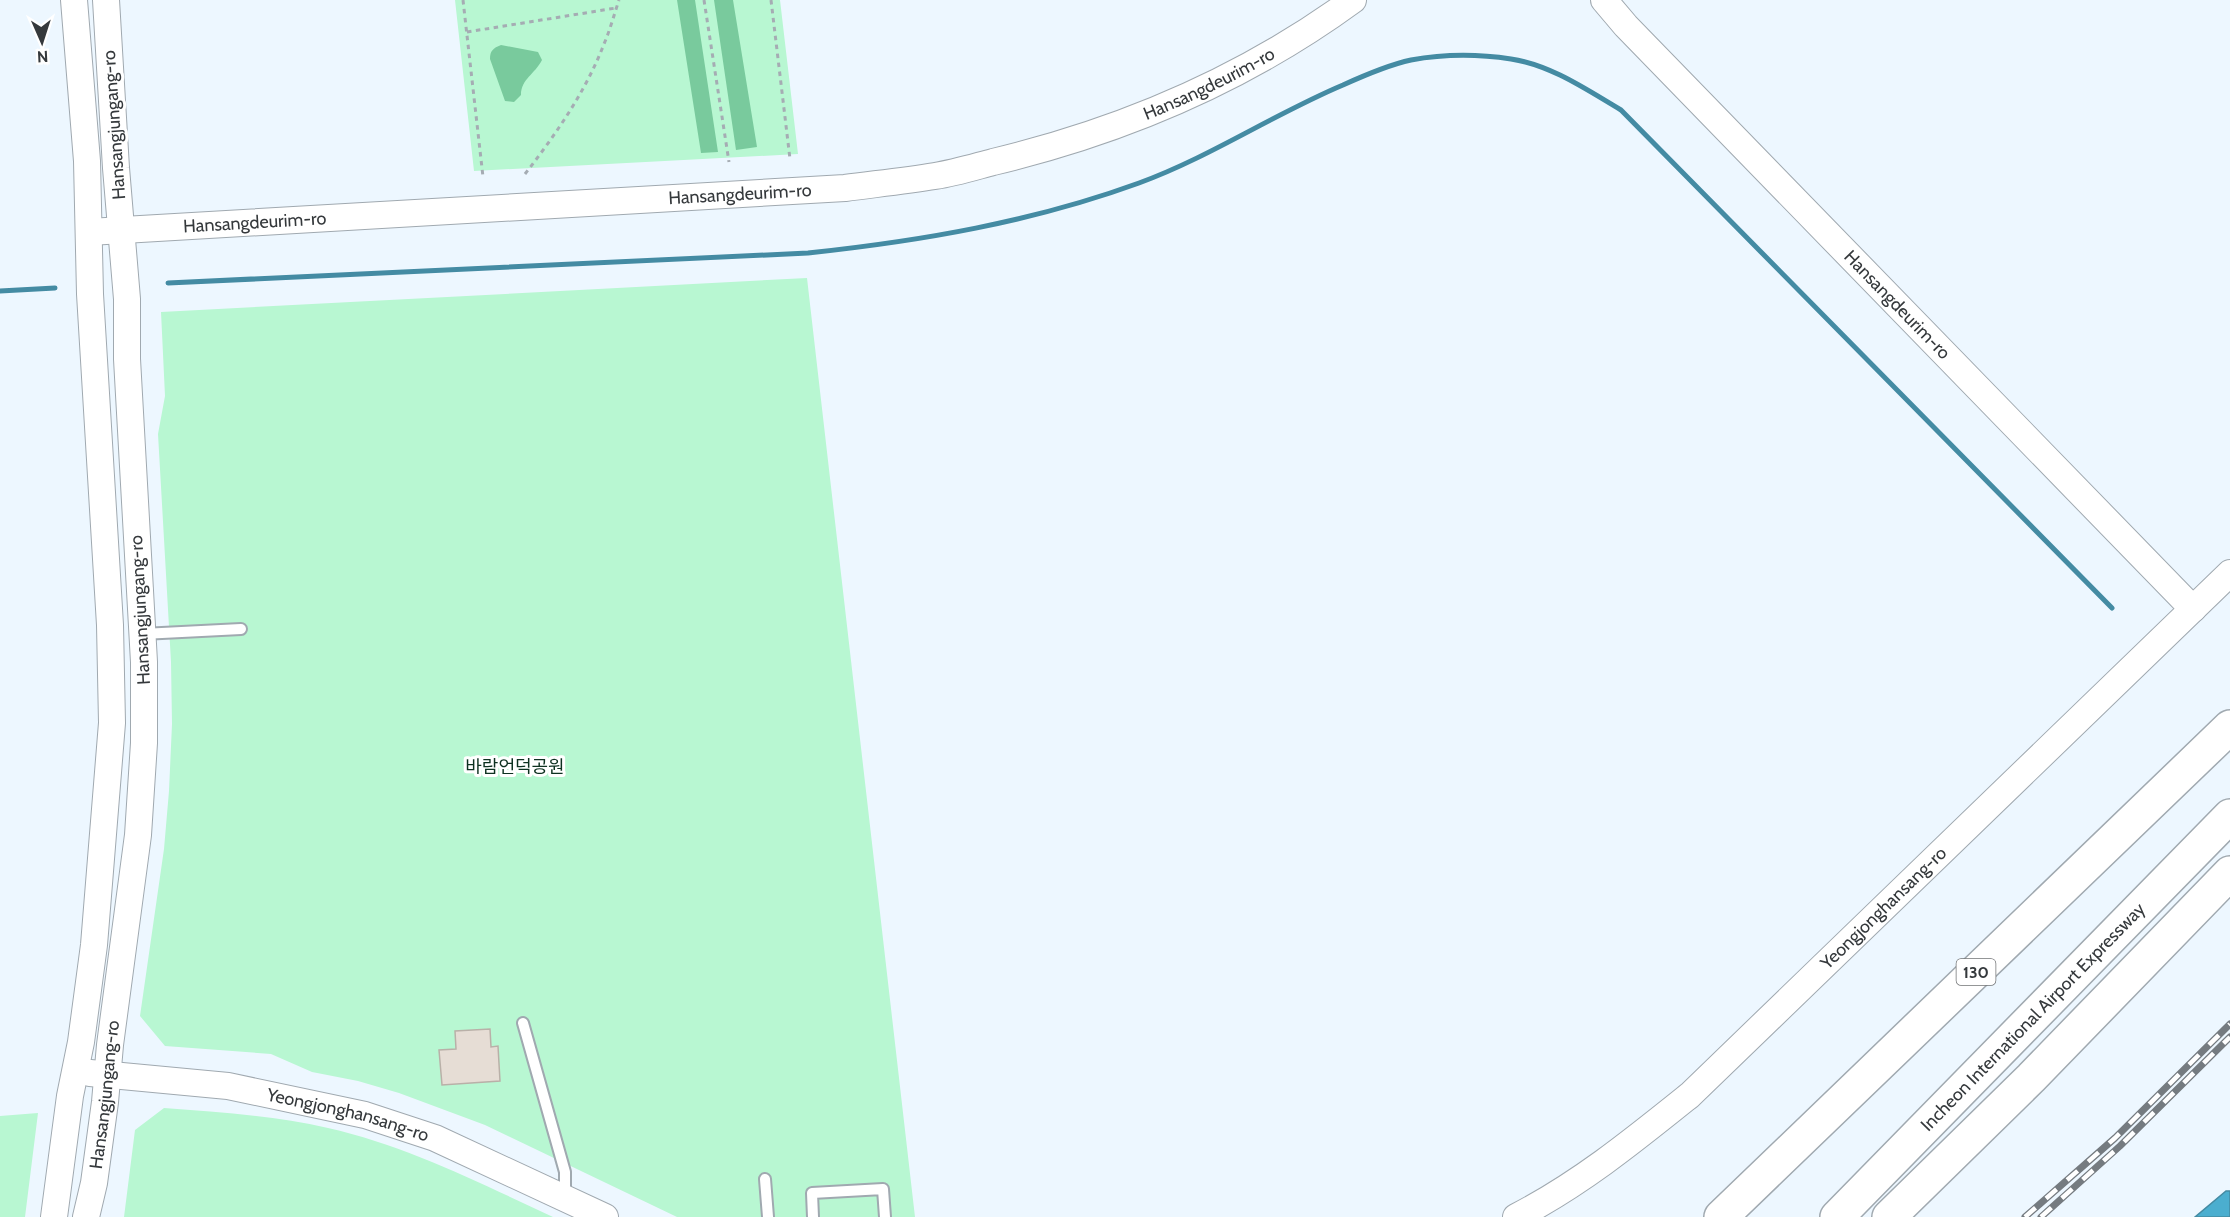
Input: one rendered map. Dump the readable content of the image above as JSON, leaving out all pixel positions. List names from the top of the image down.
{
  "streets": {
    "highway": ["130", "Incheon International Airport Expressway"],
    "street": ["Hansangdeurim-ro", "Hansangjungang-ro", "Yeongjonghansang-ro"]
  },
  "crossings": [
    ["Hansangdeurim-ro", "Hansangjungang-ro"],
    ["Hansangdeurim-ro", "Yeongjonghansang-ro"],
    ["Hansangjungang-ro", "Yeongjonghansang-ro"]
  ],
  "parks": ["바람언덕공원"],
  "north": "bottom"
}
